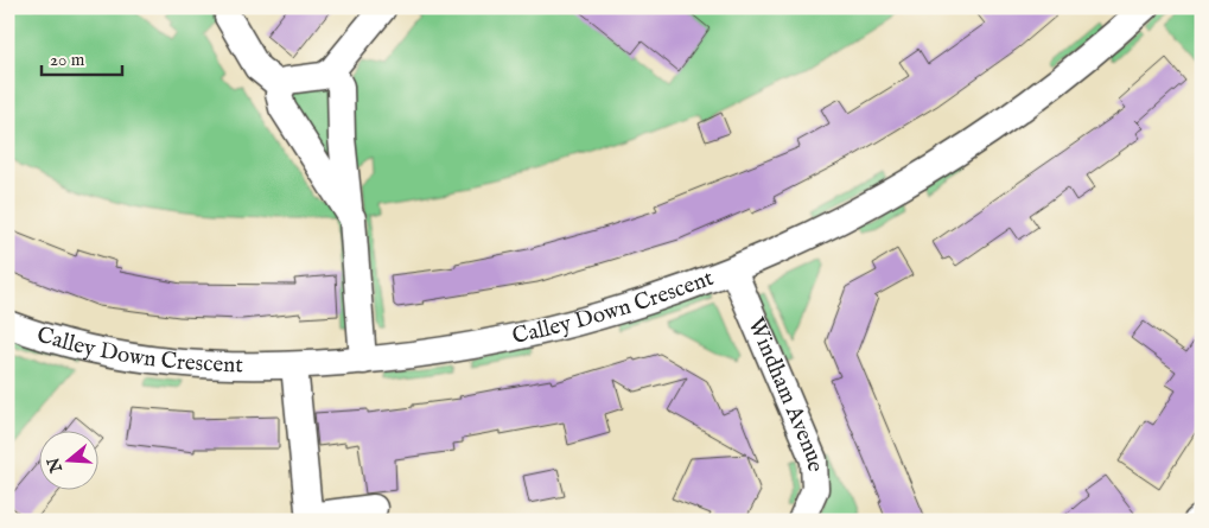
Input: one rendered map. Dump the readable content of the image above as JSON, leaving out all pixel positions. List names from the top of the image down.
{
  "streets": {
    "street": ["Calley Down Crescent", "Windham Avenue"]
  },
  "crossings": [
    ["Calley Down Crescent", "Windham Avenue"]
  ],
  "scale_bar": "20 m",
  "north": "left"
}
